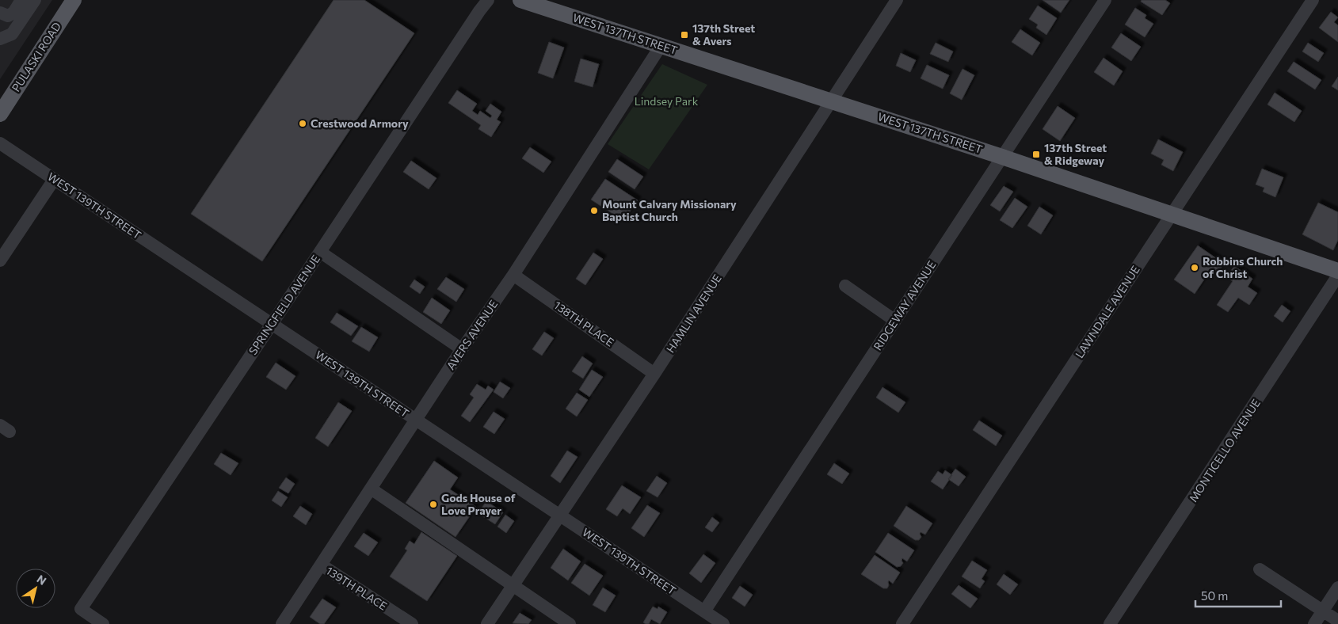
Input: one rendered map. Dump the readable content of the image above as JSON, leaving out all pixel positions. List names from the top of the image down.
{
  "streets": {
    "main road": ["WEST 137TH STREET", "PULASKI ROAD"],
    "street": [
      "WEST 139TH STREET",
      "SPRINGFIELD AVENUE",
      "RIDGEWAY AVENUE",
      "LAWNDALE AVENUE",
      "HAMLIN AVENUE",
      "138TH PLACE",
      "AVERS AVENUE",
      "MONTICELLO AVENUE",
      "139TH PLACE"
    ]
  },
  "crossings": [
    ["WEST 137TH STREET", "RIDGEWAY AVENUE"],
    ["WEST 137TH STREET", "LAWNDALE AVENUE"],
    ["WEST 137TH STREET", "HAMLIN AVENUE"],
    ["WEST 137TH STREET", "AVERS AVENUE"],
    ["WEST 139TH STREET", "SPRINGFIELD AVENUE"],
    ["WEST 139TH STREET", "RIDGEWAY AVENUE"],
    ["WEST 139TH STREET", "HAMLIN AVENUE"],
    ["WEST 139TH STREET", "AVERS AVENUE"],
    ["HAMLIN AVENUE", "138TH PLACE"],
    ["138TH PLACE", "AVERS AVENUE"],
    ["AVERS AVENUE", "139TH PLACE"]
  ],
  "parks": ["Lindsey Park"],
  "places": {
    "transit": ["137th Street & Avers", "137th Street & Ridgeway"],
    "other": [
      "Crestwood Armory",
      "Mount Calvary Missionary Baptist Church",
      "Robbins Church of Christ",
      "Gods House of Love Prayer"
    ]
  },
  "scale_bar": "50 m",
  "north": "top right"
}
